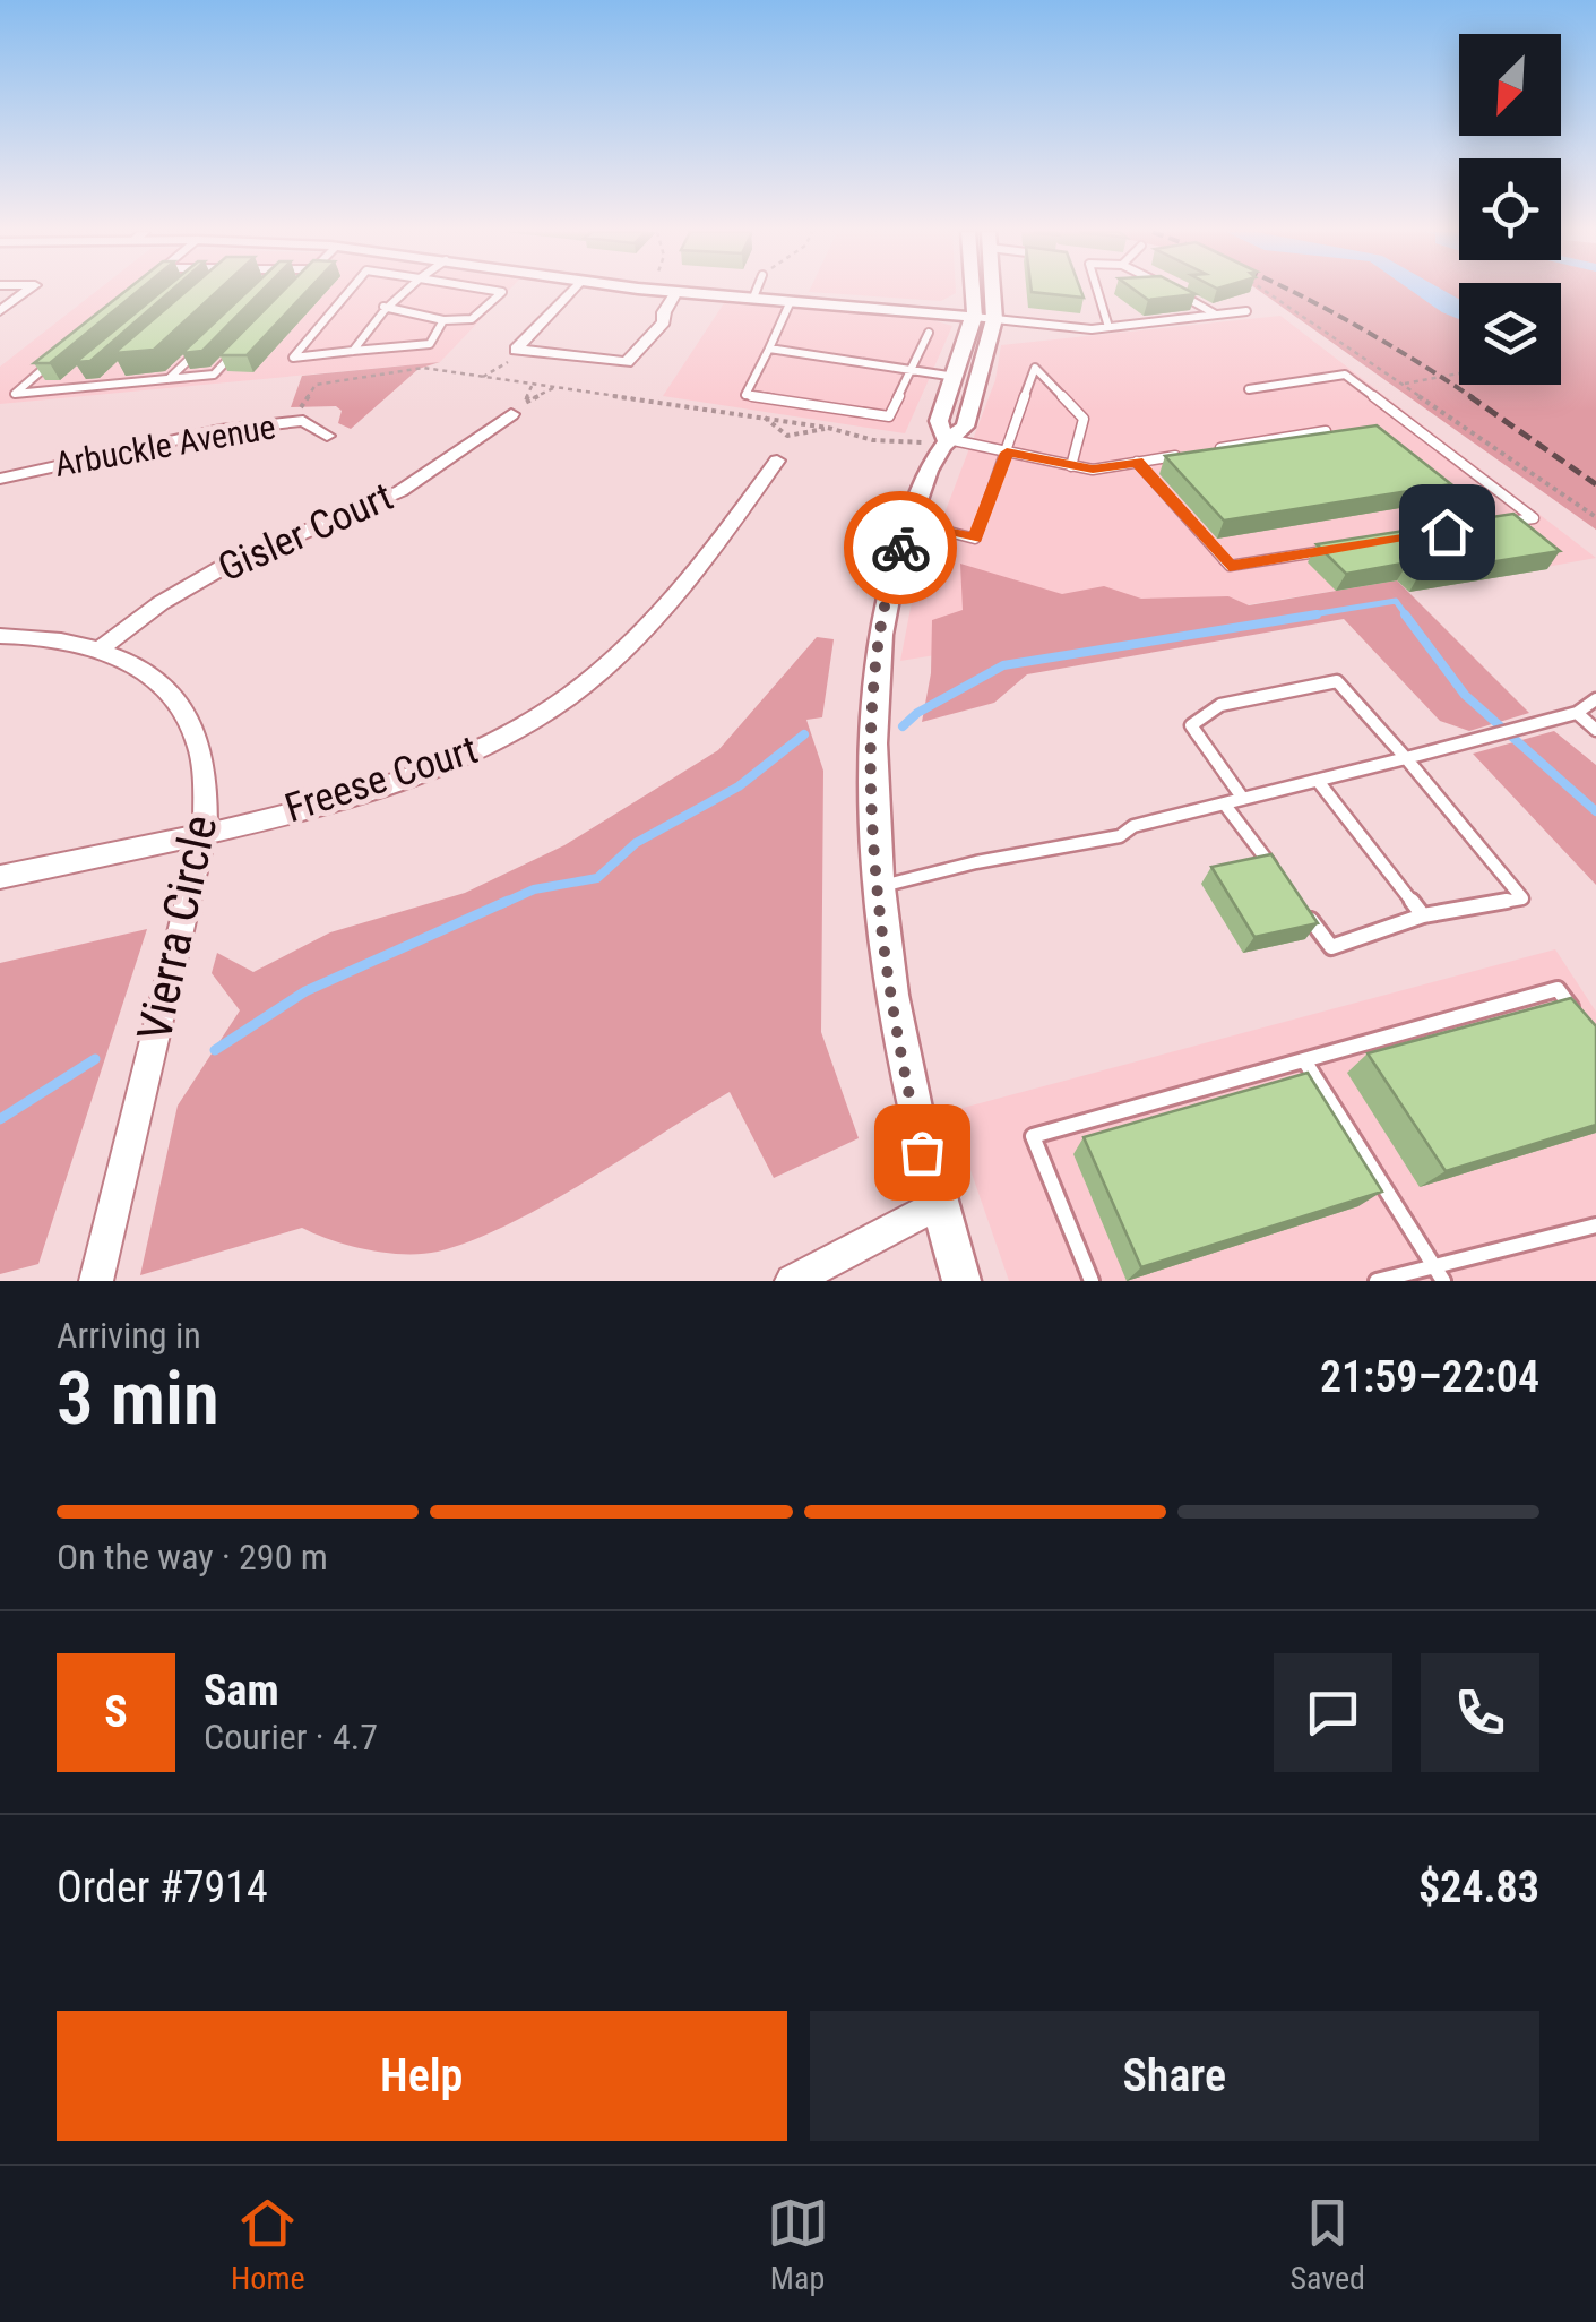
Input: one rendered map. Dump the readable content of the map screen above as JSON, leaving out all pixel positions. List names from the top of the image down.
{
  "streets": {
    "street": [
      "Arbuckle Avenue",
      "Gisler Court",
      "Freese Court",
      "Vierra Circle"
    ]
  },
  "crossings": [
    ["Gisler Court", "Vierra Circle"],
    ["Freese Court", "Vierra Circle"]
  ],
  "north": "bottom left",
  "page": {
    "heading": ["3 min", "Arriving in", "21:59–22:04"],
    "panel": [
      "Sam",
      "Courier · 4.7",
      "Order #7914",
      "$24.83"
    ],
    "bar": "On the way · 290 m",
    "round": "S",
    "buttons": ["Help", "Share"],
    "tabs": ["Home", "Map", "Saved"]
  }
}
